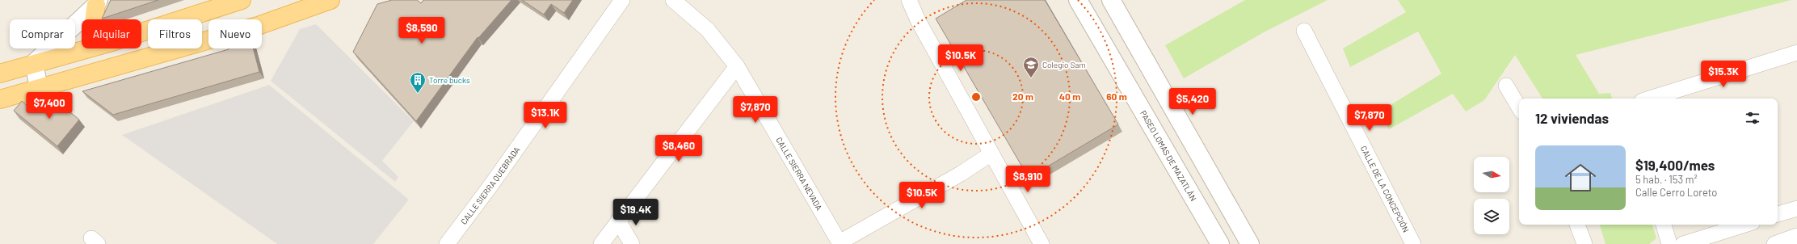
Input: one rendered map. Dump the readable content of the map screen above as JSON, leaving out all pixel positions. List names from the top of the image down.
{
  "streets": {
    "street": [
      "PASEO LOMAS DE MAZATLÁN",
      "CALLE SIERRA NEVADA",
      "CALLE SIERRA QUEBRADA",
      "CALLE DE LA CONCEPCIÓN"
    ]
  },
  "places": {
    "school or university": ["Colegio Sam"],
    "building": ["Torre bucks"]
  },
  "north": "right",
  "page": {
    "price": [
      "$8,590",
      "$10.5K",
      "$15.3K",
      "$5,420",
      "$7,400",
      "$7,870",
      "$13.1K",
      "$7,870",
      "$8,460",
      "$8,910",
      "$10.5K",
      "$19.4K"
    ],
    "chip": [
      "Comprar",
      "Alquilar",
      "Filtros",
      "Nuevo"
    ],
    "heading": "12 viviendas",
    "list": [
      {
        "name": "$19,400/mes",
        "note": "5 hab. · 153 m² · Calle Cerro Loreto"
      }
    ]
  },
  "rings": ["20 m", "40 m", "60 m"]
}
